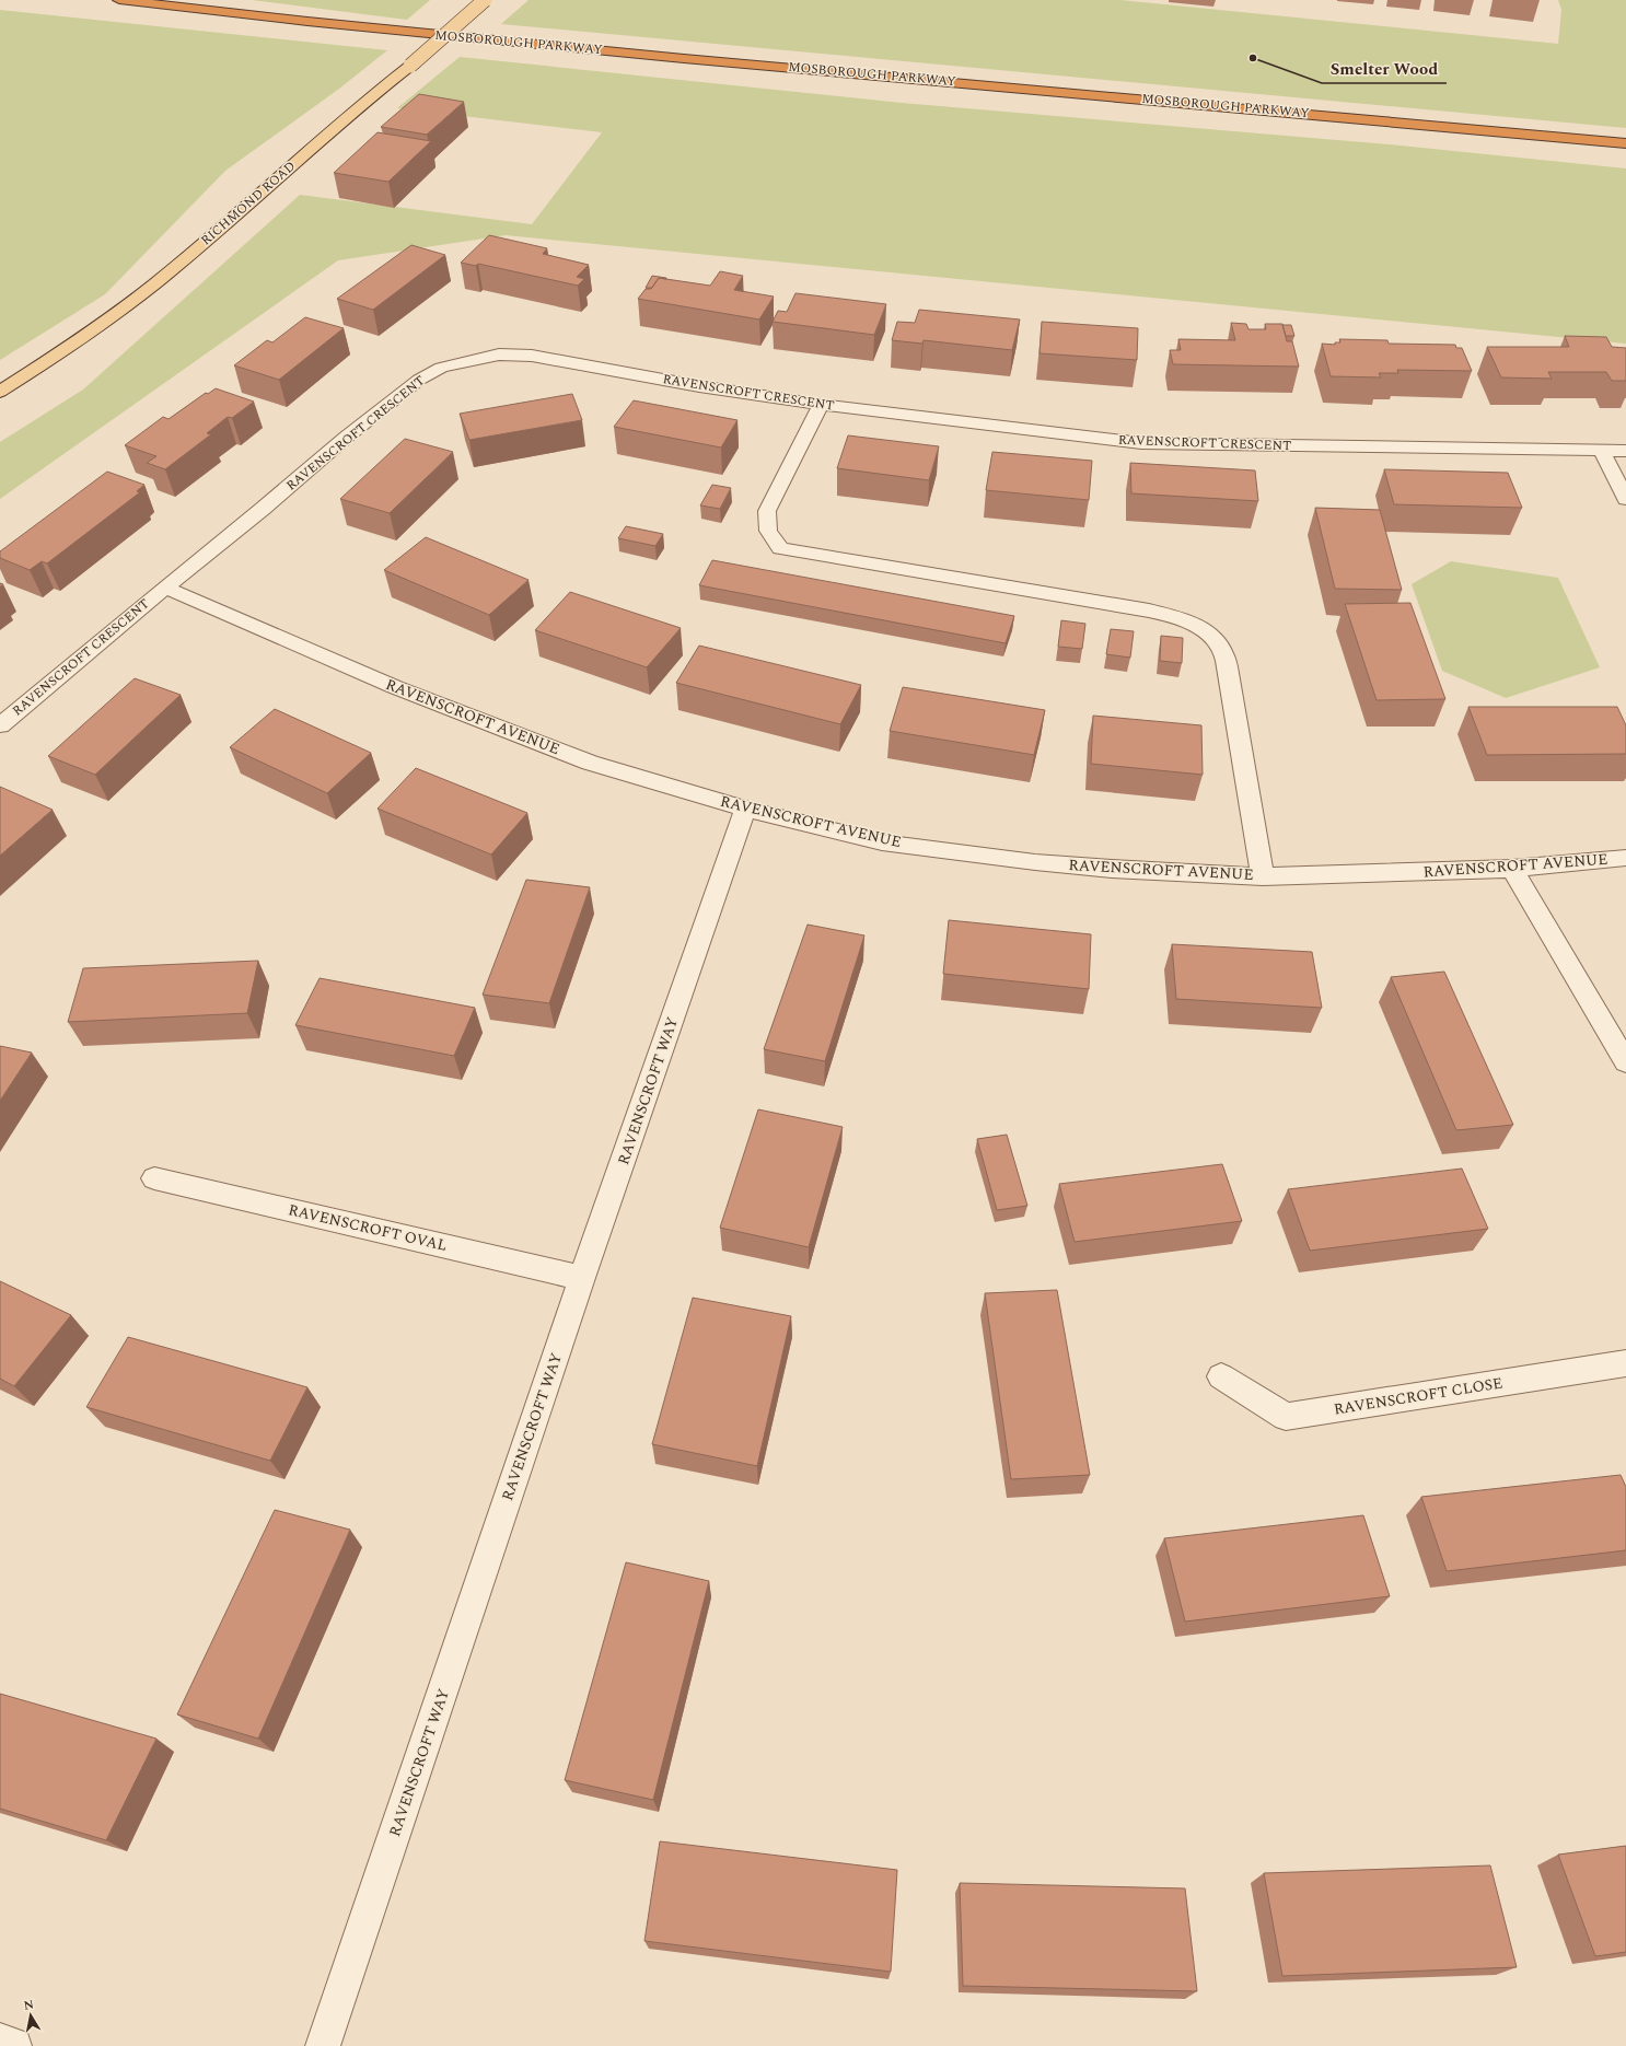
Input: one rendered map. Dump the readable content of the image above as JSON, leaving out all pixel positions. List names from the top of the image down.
{
  "streets": {
    "highway": ["MOSBOROUGH PARKWAY"],
    "main road": ["RICHMOND ROAD"],
    "street": [
      "RAVENSCROFT CRESCENT",
      "RAVENSCROFT AVENUE",
      "RAVENSCROFT WAY",
      "RAVENSCROFT OVAL",
      "RAVENSCROFT CLOSE"
    ]
  },
  "crossings": [
    ["RAVENSCROFT CRESCENT", "RAVENSCROFT AVENUE"],
    ["RAVENSCROFT AVENUE", "RAVENSCROFT WAY"],
    ["RAVENSCROFT WAY", "RAVENSCROFT OVAL"]
  ],
  "places": ["Smelter Wood"],
  "north": "top"
}
